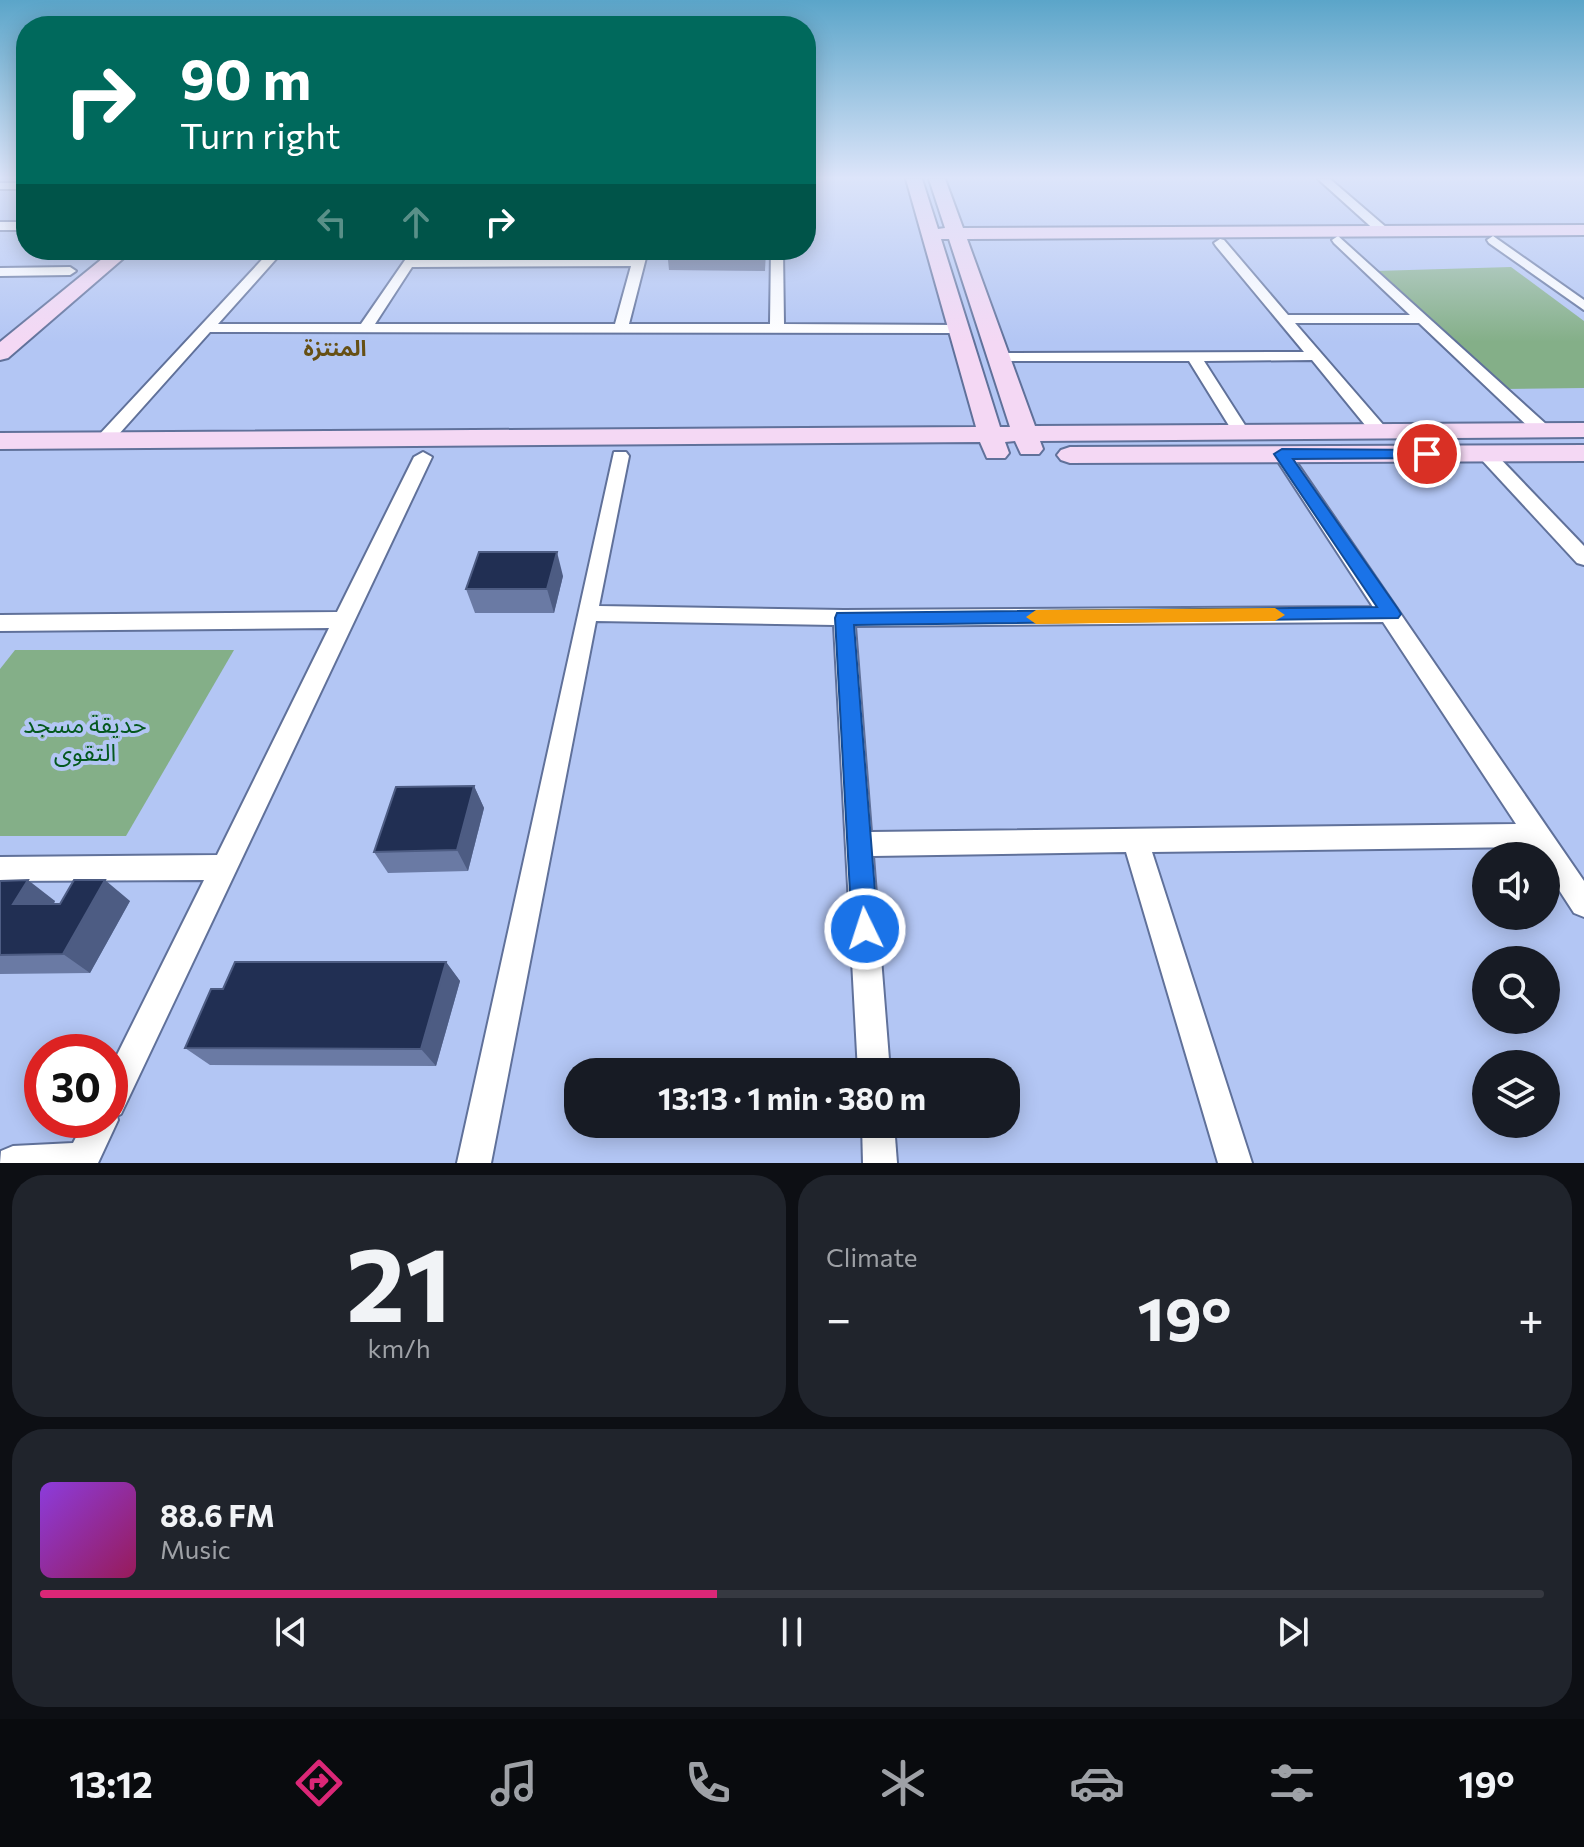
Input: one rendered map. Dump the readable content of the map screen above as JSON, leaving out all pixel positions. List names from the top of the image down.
{
  "districts": ["المنتزة"],
  "parks": ["حديقة مسجد التقوى"],
  "page": {
    "turn": ["90 m", "Turn right"],
    "limit": "30",
    "trip": "13:13 · 1 min · 380 m",
    "tile": [
      ["21", "km/h"],
      "Climate"
    ],
    "heat": ["−", "19°", "+"],
    "song": ["88.6 FM", "Music"],
    "tabs": ["13:12", "19°"]
  }
}
